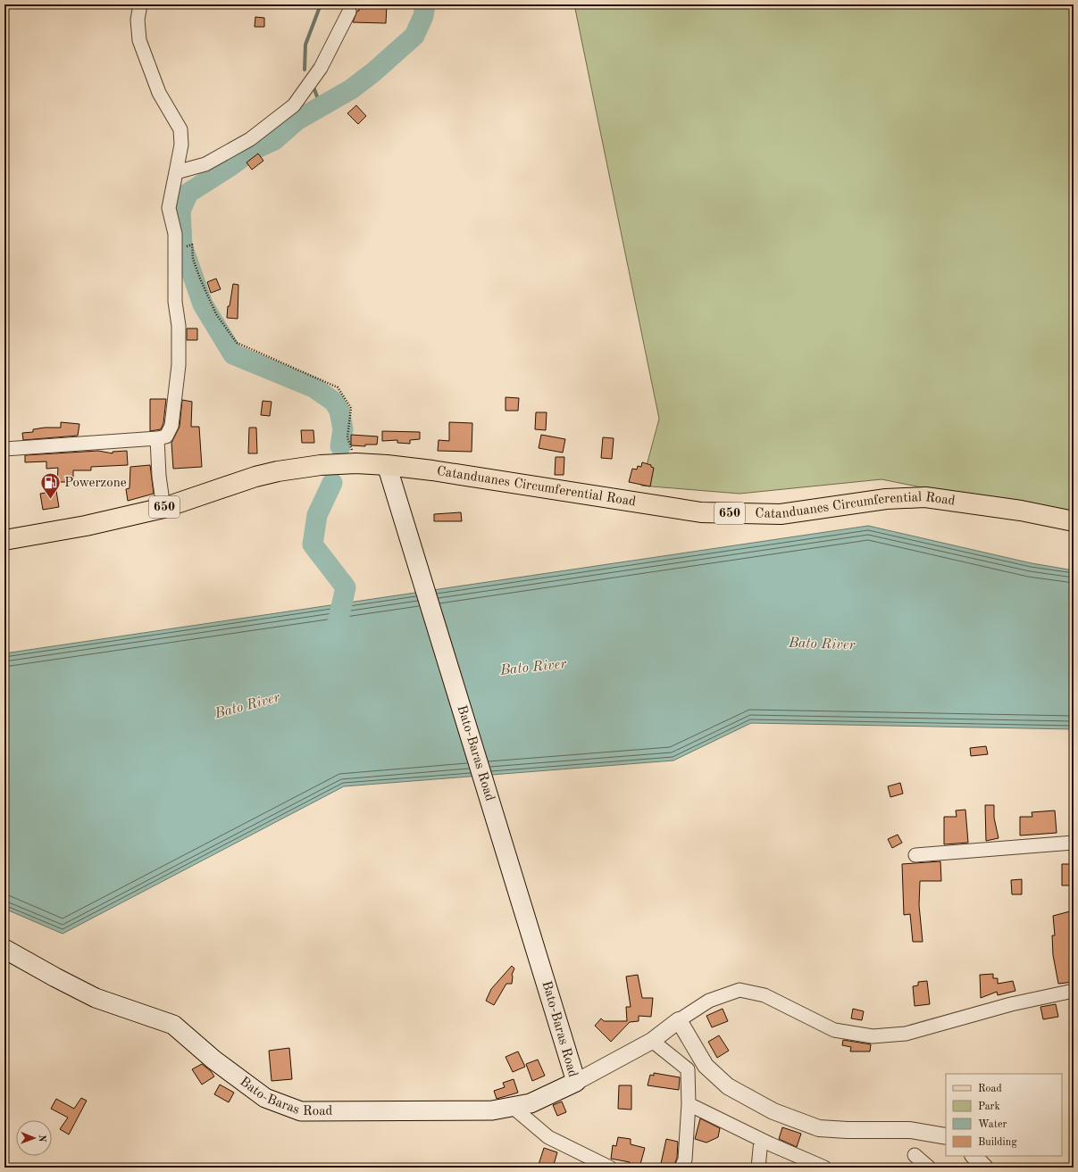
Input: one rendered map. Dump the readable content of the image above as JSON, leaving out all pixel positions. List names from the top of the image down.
{
  "streets": {
    "main road": ["Catanduanes Circumferential Road", "650", "Bato-Baras Road"]
  },
  "crossings": [
    ["Catanduanes Circumferential Road", "Bato-Baras Road"]
  ],
  "water": ["Bato River"],
  "places": {
    "fuel station": ["Powerzone"]
  },
  "legend": [
    "Road",
    "Park",
    "Water",
    "Building"
  ],
  "north": "right"
}
